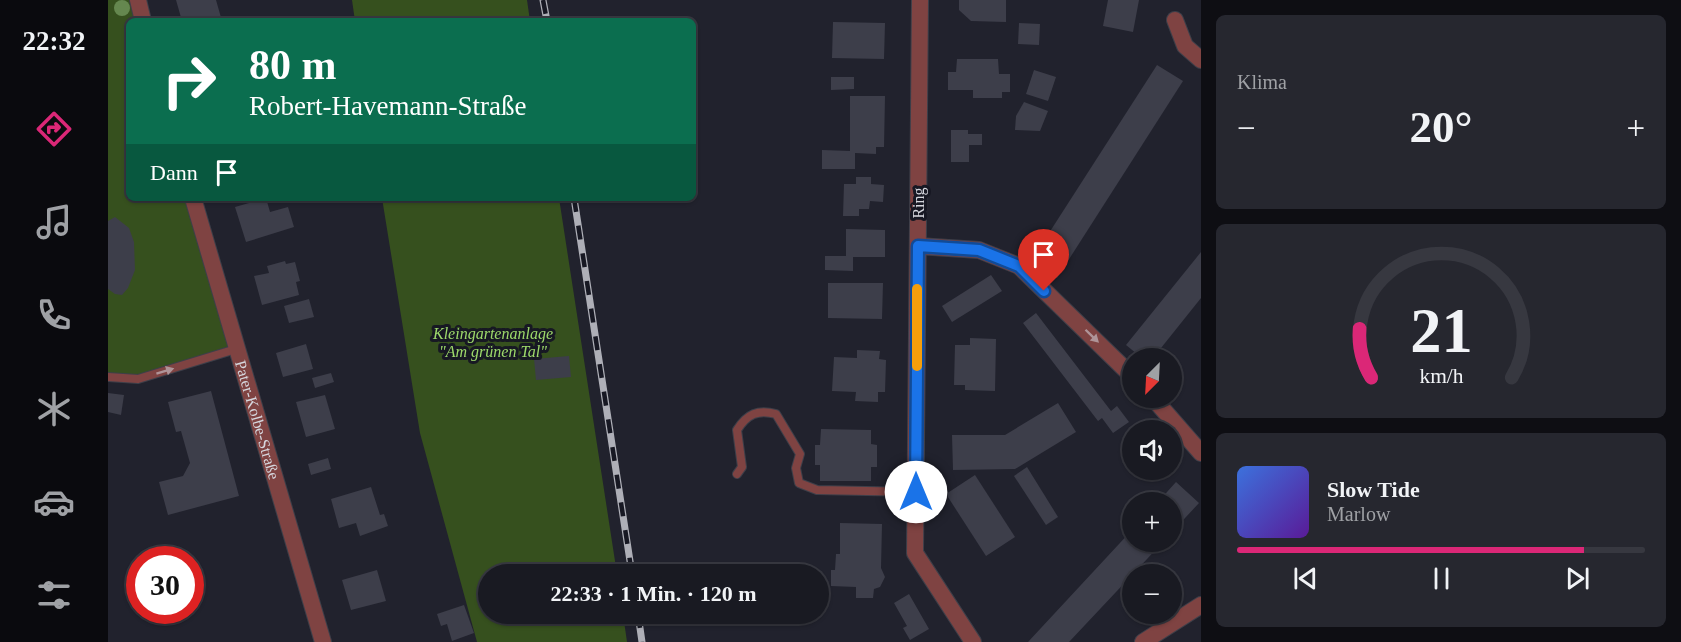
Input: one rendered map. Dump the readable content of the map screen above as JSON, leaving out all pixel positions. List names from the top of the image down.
{
  "streets": {
    "street": ["Ring", "Pater-Kolbe-Straße"]
  },
  "parks": ["Kleingartenanlage \"Am grünen Tal\""],
  "north": "bottom left",
  "page": {
    "tabs": "22:32",
    "tile": "Klima",
    "turn": ["80 m", "Robert-Havemann-Straße"],
    "heat": ["−", "20°", "+"],
    "then": "Dann",
    "map_buttons": ["+", "−"],
    "song": ["Slow Tide", "Marlow"],
    "limit": "30",
    "trip": "22:33 · 1 Min. · 120 m",
    "gauge": ["21", "km/h"]
  }
}
